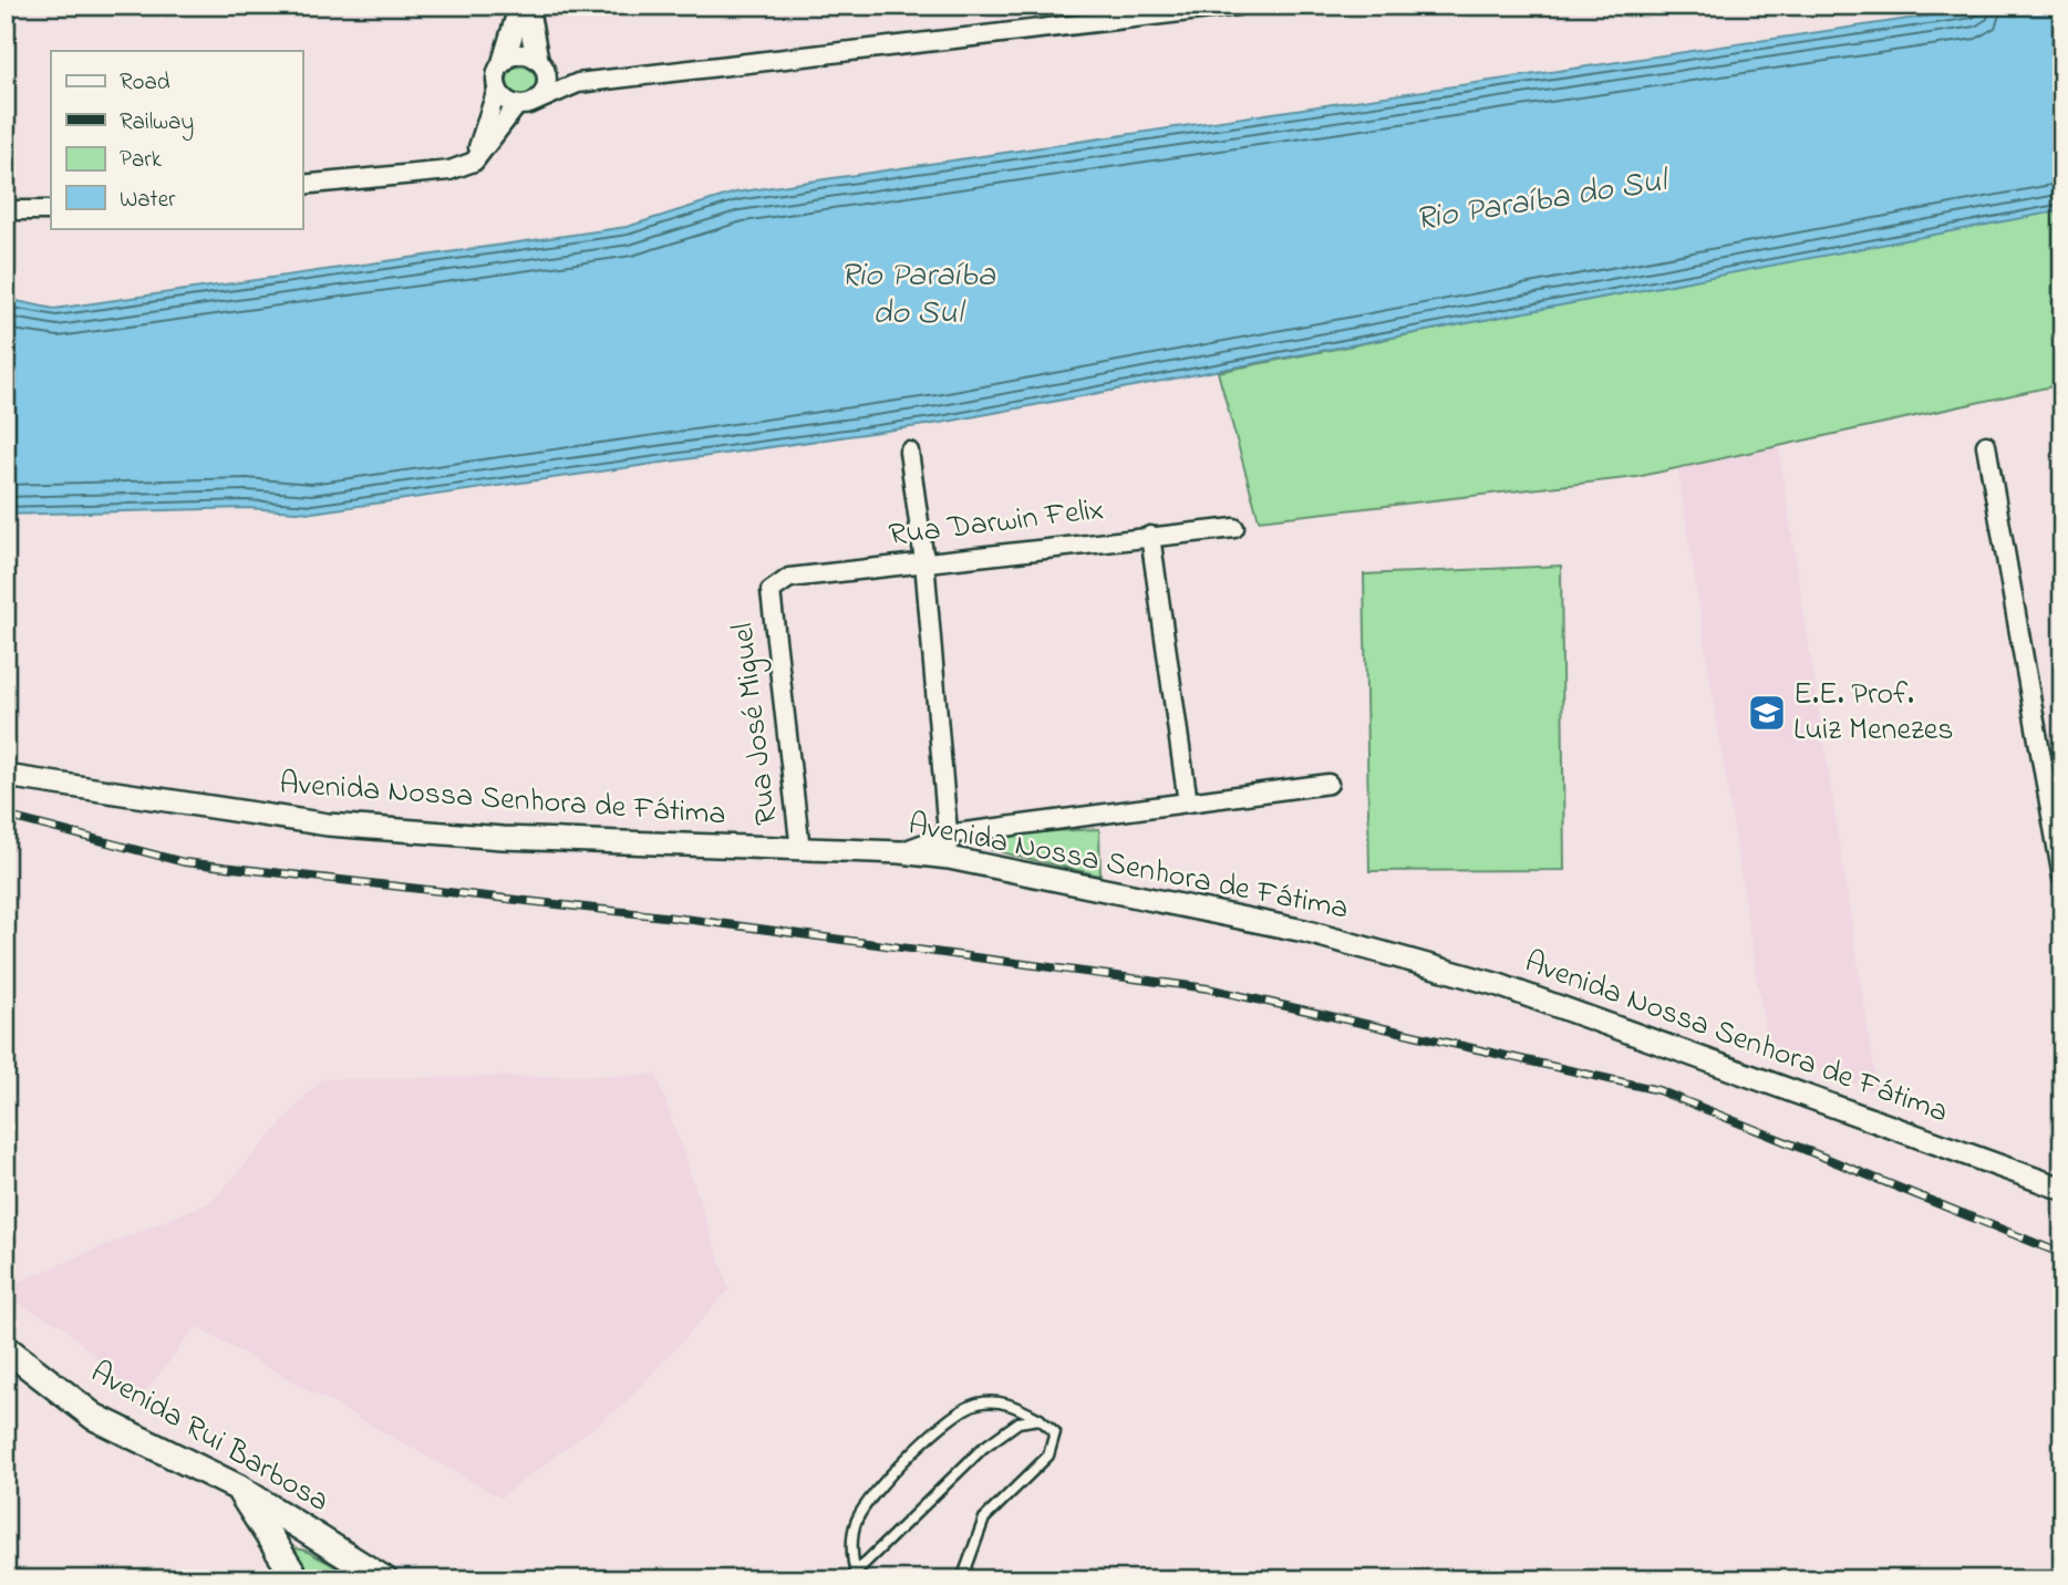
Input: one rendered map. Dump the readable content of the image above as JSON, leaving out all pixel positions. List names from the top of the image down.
{
  "streets": {
    "main road": ["Avenida Rui Barbosa"],
    "street": ["Rua Darwin Felix", "Rua José Miguel", "Avenida Nossa Senhora de Fátima"]
  },
  "crossings": [
    ["Rua Darwin Felix", "Rua José Miguel"],
    ["Rua José Miguel", "Avenida Nossa Senhora de Fátima"]
  ],
  "water": ["Rio Paraíba do Sul"],
  "places": {
    "school or university": ["E.E. Prof. Luiz Menezes"]
  },
  "legend": [
    "Road",
    "Railway",
    "Park",
    "Water"
  ]
}
